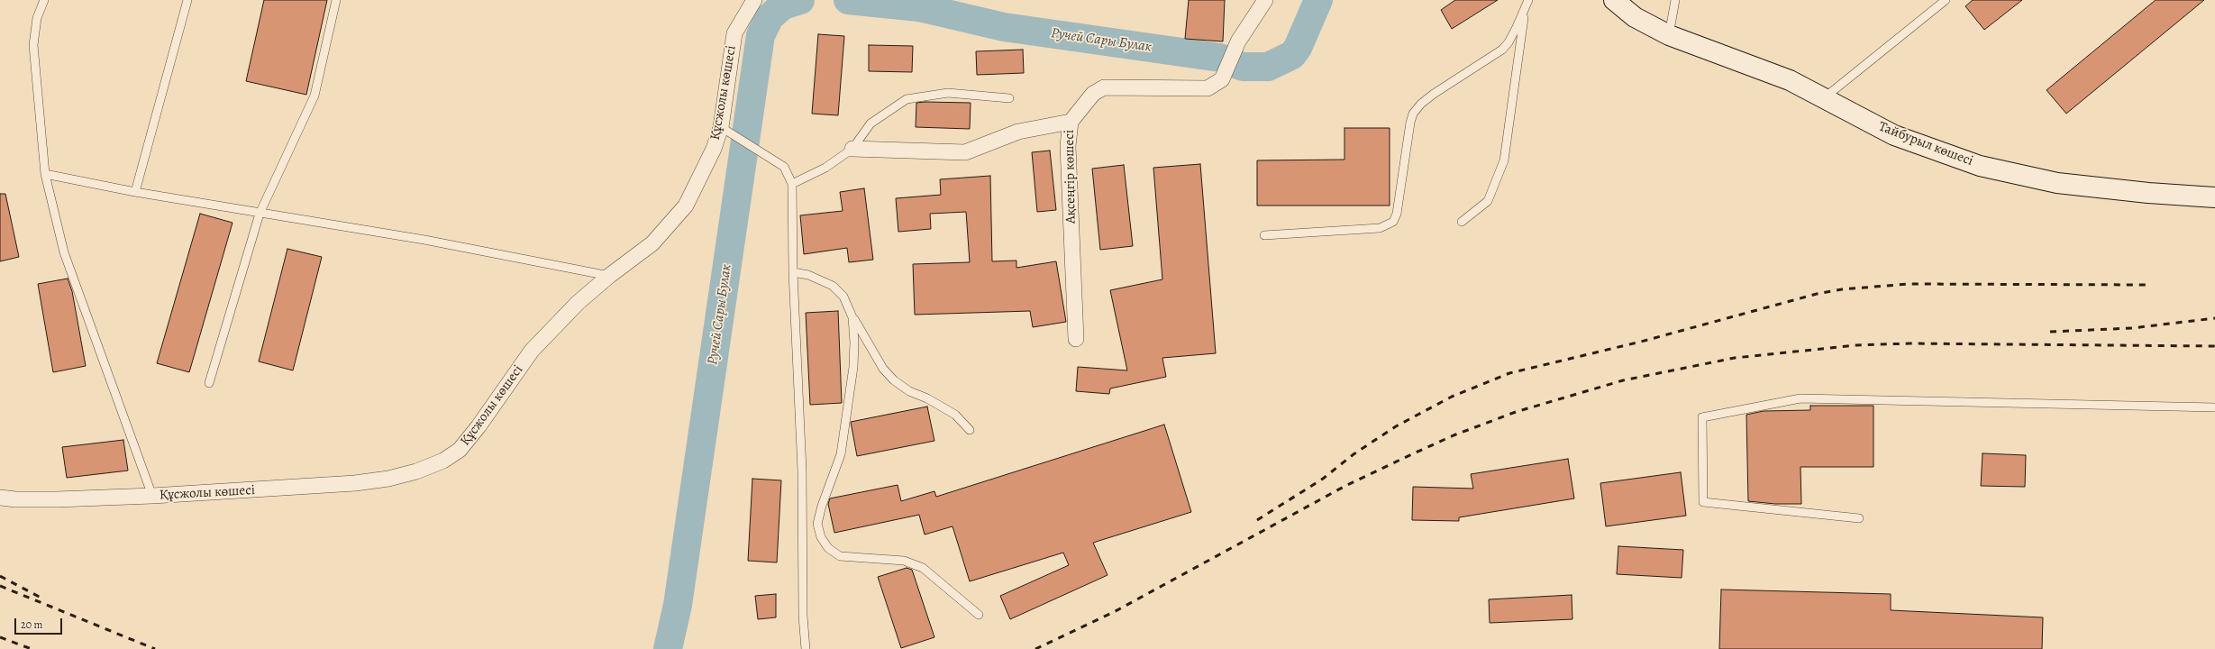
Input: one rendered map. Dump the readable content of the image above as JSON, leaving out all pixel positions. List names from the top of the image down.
{
  "streets": {
    "main road": ["Тайбурыл көшесі"],
    "street": ["Құсжолы көшесі", "Ақсеңгір көшесі"]
  },
  "water": ["Ручей Сары Булак"],
  "scale_bar": "20 m"
}
